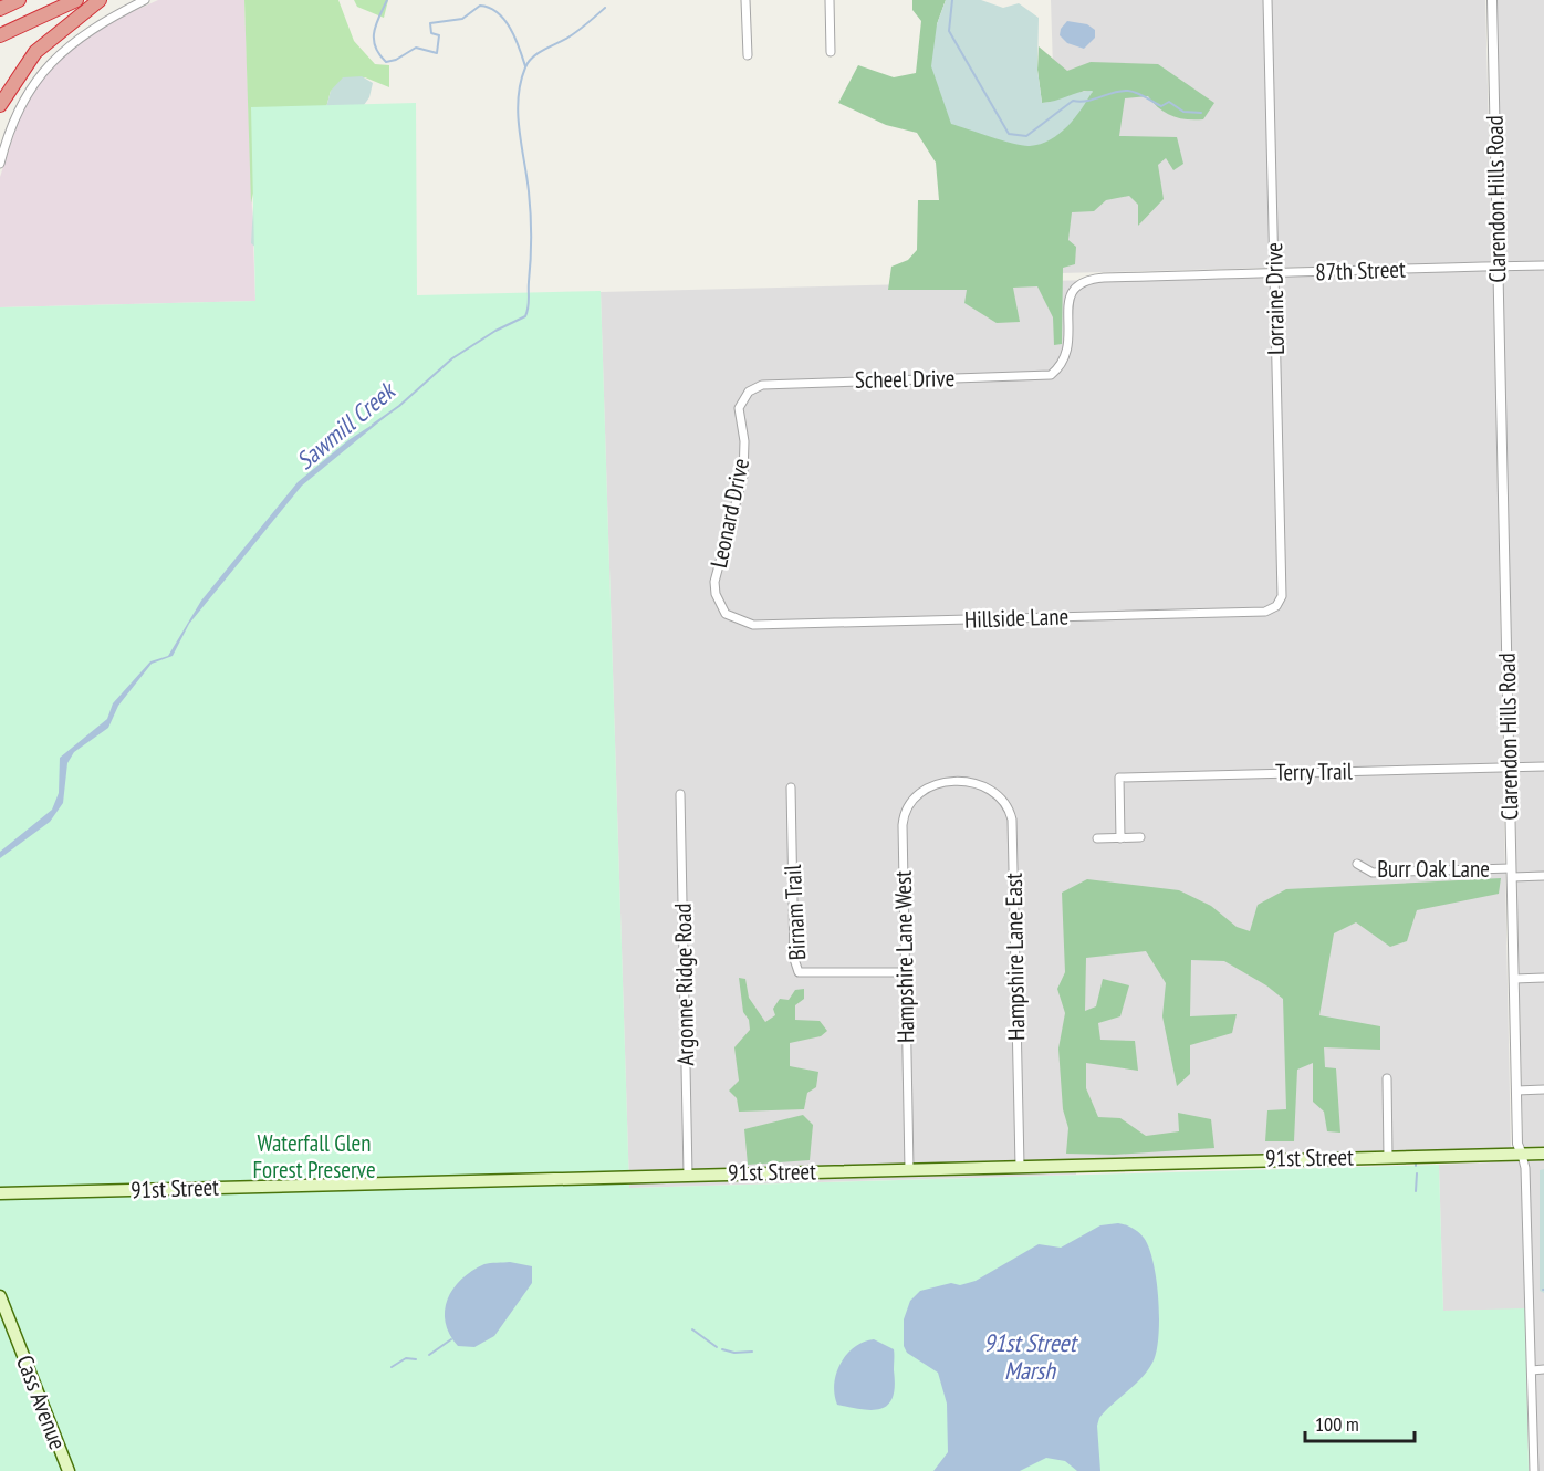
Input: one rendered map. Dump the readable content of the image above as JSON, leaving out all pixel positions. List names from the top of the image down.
{
  "streets": {
    "main road": ["91st Street", "Cass Avenue"],
    "street": [
      "Clarendon Hills Road",
      "87th Street",
      "Lorraine Drive",
      "Scheel Drive",
      "Leonard Drive",
      "Hillside Lane",
      "Terry Trail",
      "Burr Oak Lane",
      "Birnam Trail",
      "Hampshire Lane West",
      "Hampshire Lane East",
      "Argonne Ridge Road"
    ]
  },
  "crossings": [
    ["Clarendon Hills Road", "87th Street"],
    ["Clarendon Hills Road", "Terry Trail"],
    ["Clarendon Hills Road", "Burr Oak Lane"],
    ["Clarendon Hills Road", "91st Street"],
    ["87th Street", "Lorraine Drive"],
    ["87th Street", "Scheel Drive"],
    ["Lorraine Drive", "Hillside Lane"],
    ["Scheel Drive", "Leonard Drive"],
    ["Leonard Drive", "Hillside Lane"],
    ["Birnam Trail", "Hampshire Lane West"],
    ["Hampshire Lane West", "Hampshire Lane East"],
    ["Hampshire Lane West", "91st Street"],
    ["Hampshire Lane East", "91st Street"],
    ["Argonne Ridge Road", "91st Street"]
  ],
  "water": ["Sawmill Creek", "91st Street Marsh"],
  "parks": ["Waterfall Glen Forest Preserve"],
  "scale_bar": "100 m"
}
